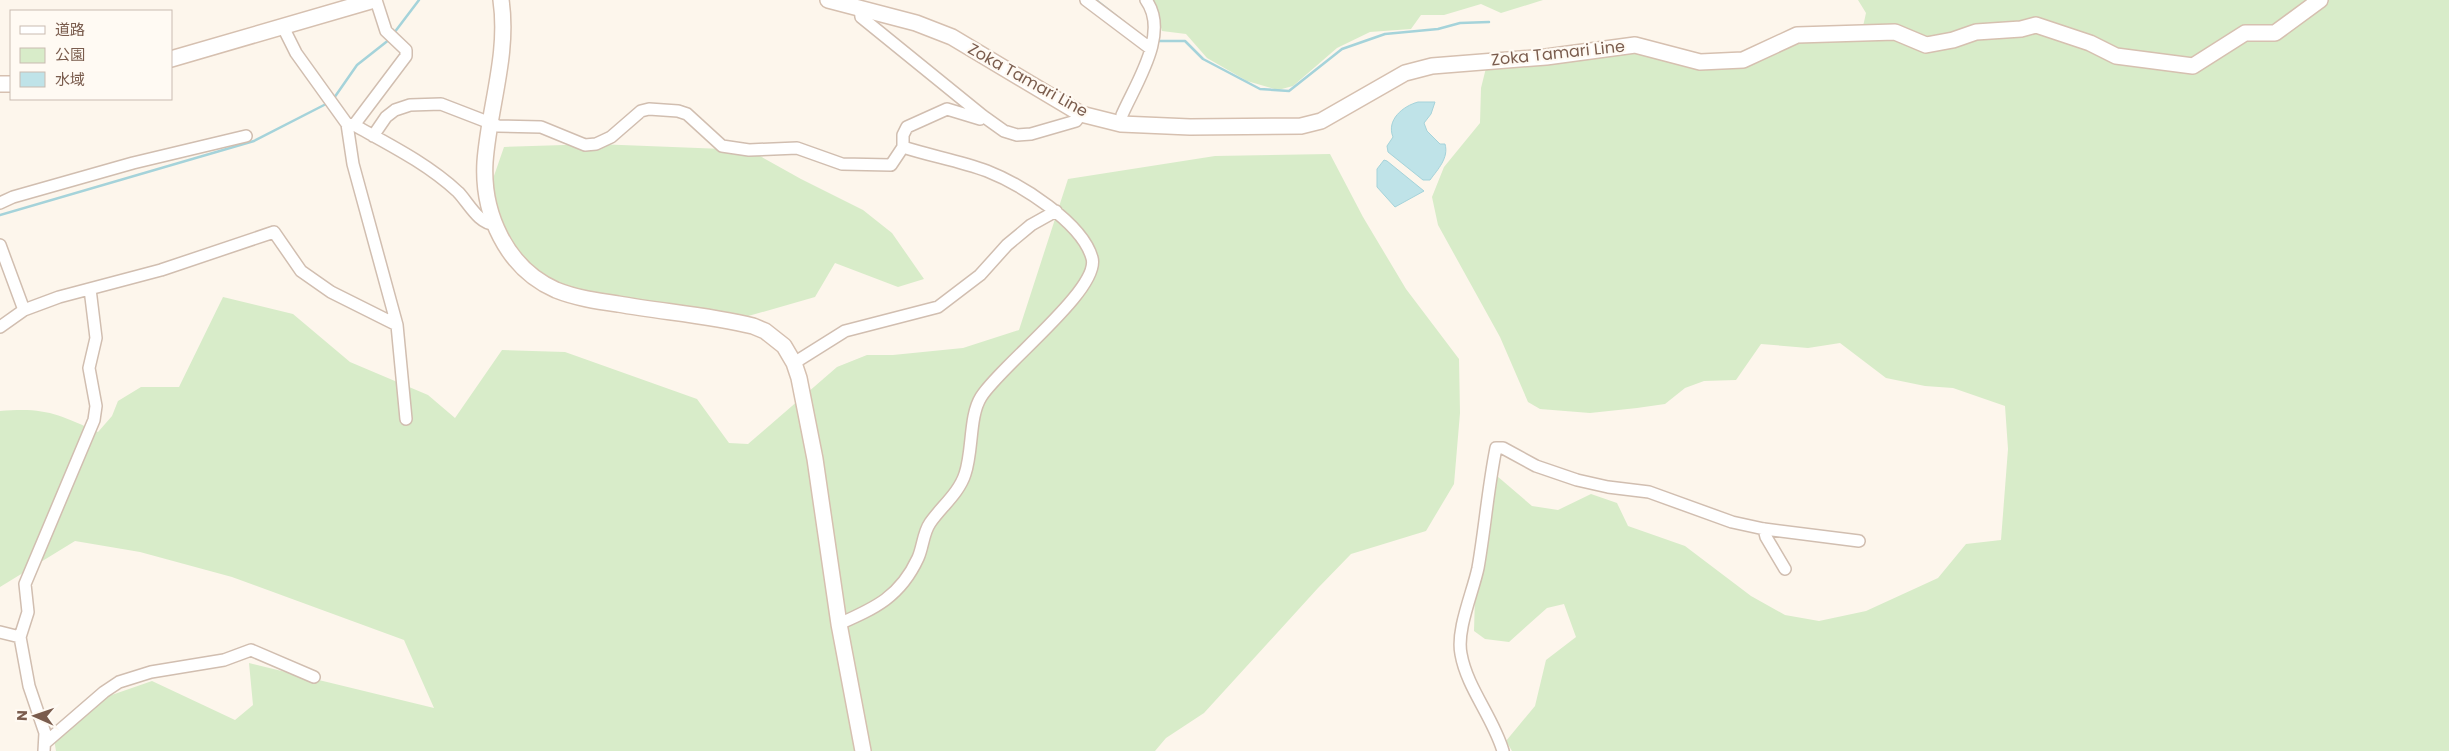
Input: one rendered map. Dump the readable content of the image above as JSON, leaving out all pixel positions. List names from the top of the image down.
{
  "streets": {
    "main road": ["Zoka Tamari Line"]
  },
  "legend": ["道路", "公園", "水域"],
  "north": "left"
}
